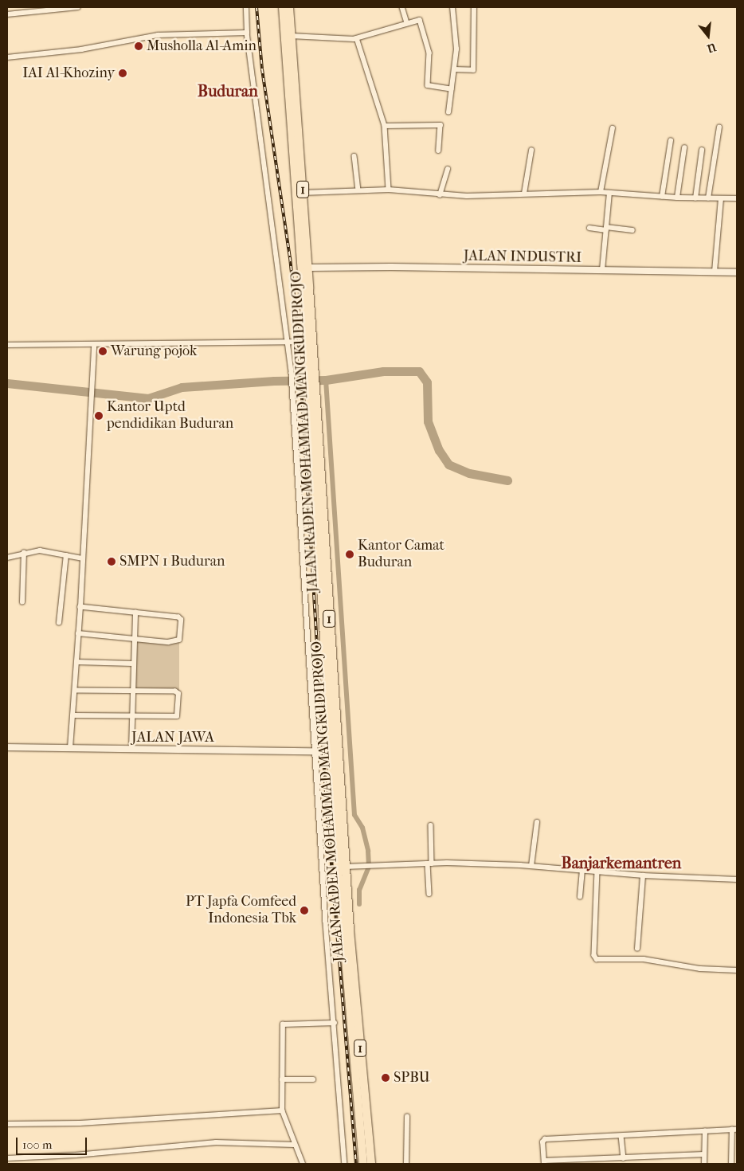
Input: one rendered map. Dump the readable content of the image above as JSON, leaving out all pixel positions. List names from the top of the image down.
{
  "streets": {
    "highway": ["1", "JALAN RADEN MOHAMMAD MANGKUDIPROJO"],
    "street": ["JALAN INDUSTRI", "JALAN JAWA"]
  },
  "crossings": [
    ["JALAN INDUSTRI", "JALAN RADEN MOHAMMAD MANGKUDIPROJO"],
    ["JALAN RADEN MOHAMMAD MANGKUDIPROJO", "JALAN JAWA"]
  ],
  "districts": ["Buduran", "Banjarkemantren"],
  "places": [
    "Musholla Al-Amin",
    "IAI Al-Khoziny",
    "Warung pojok",
    "Kantor Uptd pendidikan Buduran",
    "Kantor Camat Buduran",
    "SMPN 1 Buduran",
    "PT Japfa Comfeed Indonesia Tbk",
    "SPBU"
  ],
  "scale_bar": "100 m",
  "north": "bottom"
}
